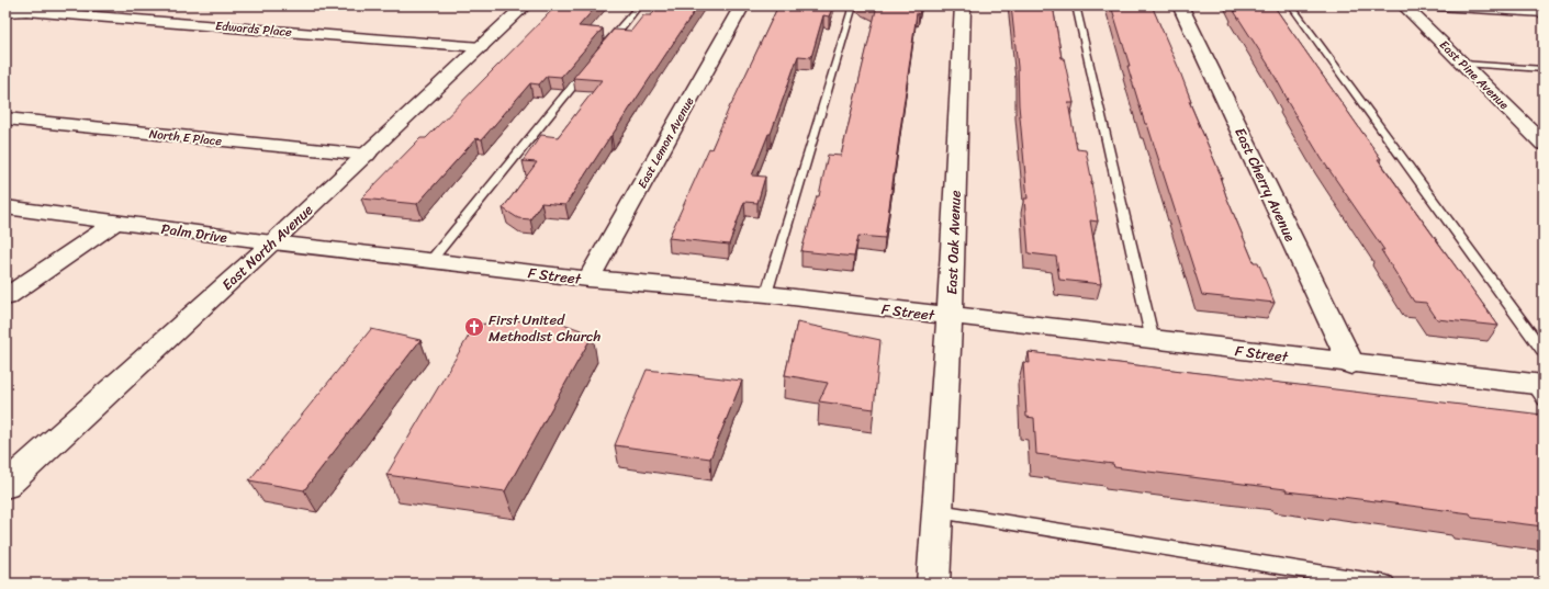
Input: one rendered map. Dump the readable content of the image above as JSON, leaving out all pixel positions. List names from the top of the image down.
{
  "streets": {
    "street": [
      "Edwards Place",
      "East Pine Avenue",
      "North E Place",
      "East Lemon Avenue",
      "East Cherry Avenue",
      "Palm Drive",
      "East Oak Avenue",
      "East North Avenue",
      "F Street"
    ]
  },
  "crossings": [
    ["Edwards Place", "East North Avenue"],
    ["North E Place", "East North Avenue"],
    ["East Lemon Avenue", "F Street"],
    ["East Cherry Avenue", "F Street"],
    ["Palm Drive", "East North Avenue"],
    ["Palm Drive", "F Street"],
    ["East Oak Avenue", "F Street"],
    ["East North Avenue", "F Street"]
  ],
  "places": {
    "church": ["First United Methodist Church"]
  }
}
